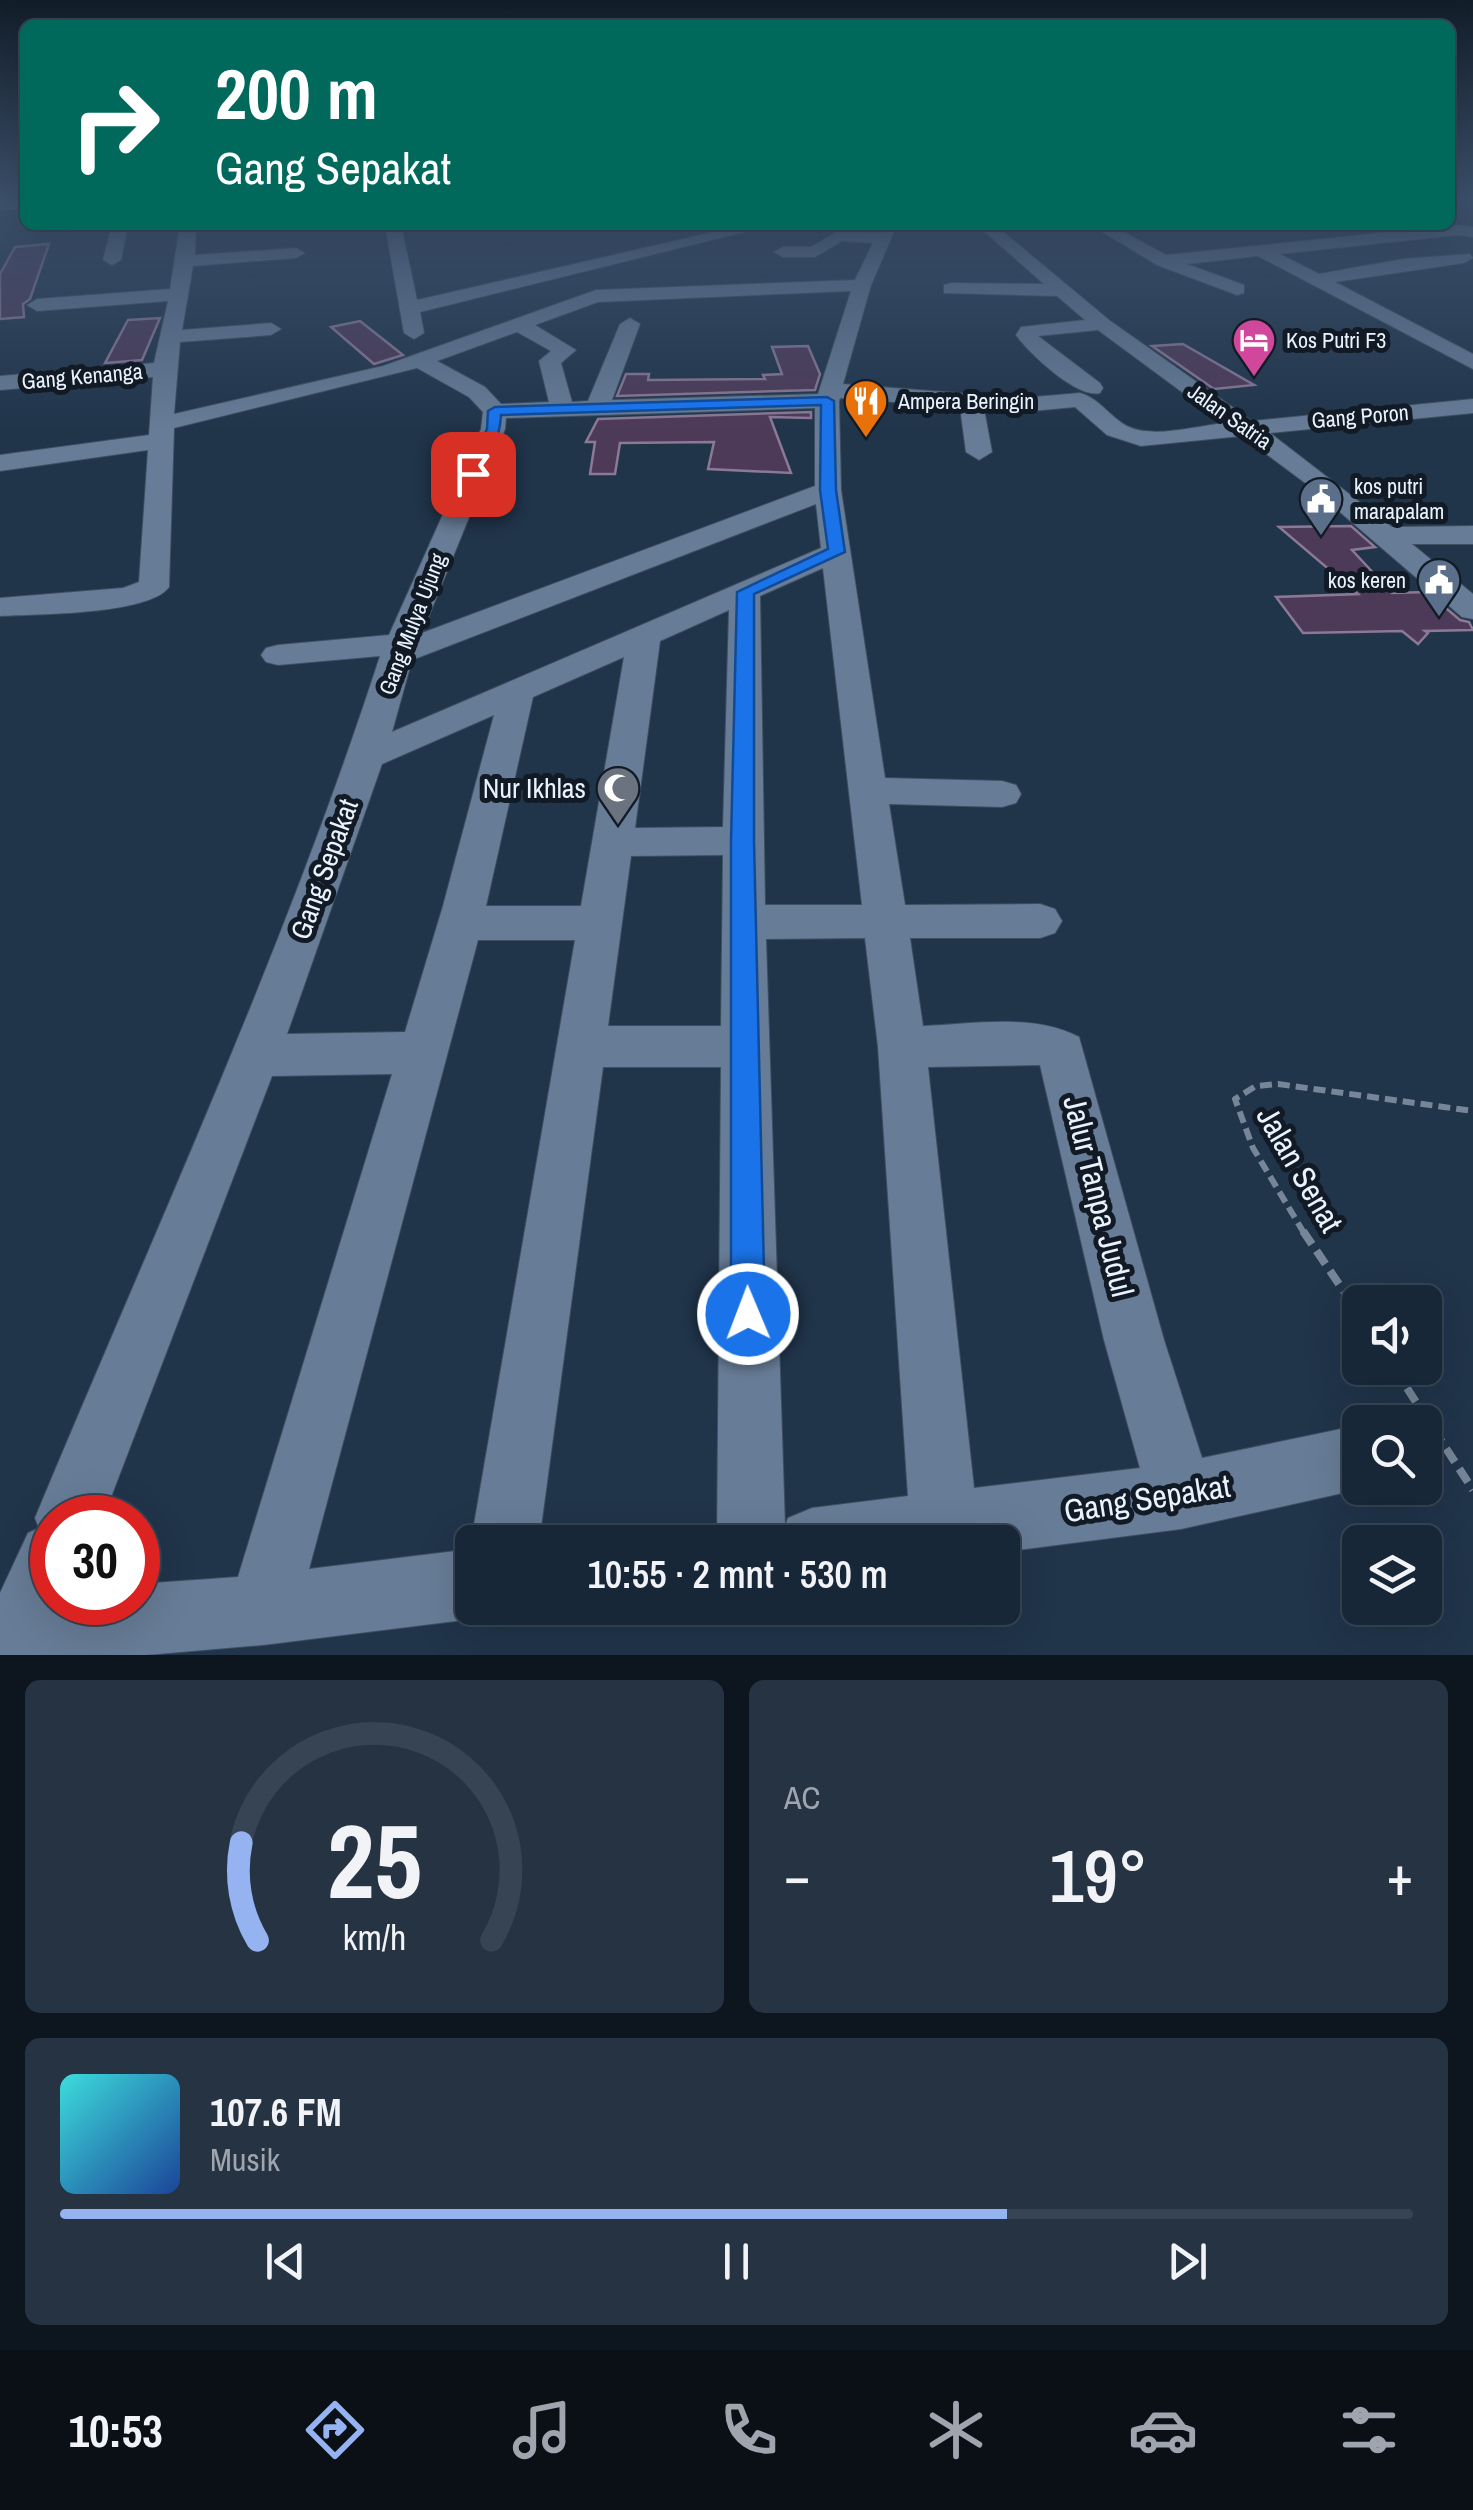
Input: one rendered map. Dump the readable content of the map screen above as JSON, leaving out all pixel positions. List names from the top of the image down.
{
  "streets": {
    "street": [
      "Gang Kenanga",
      "Jalan Satria",
      "Gang Poron",
      "Gang Mulya Ujung",
      "Gang Sepakat",
      "Jalur Tanpa Judul"
    ],
    "path": ["Jalan Senat"]
  },
  "crossings": [
    ["Jalan Satria", "Gang Poron"],
    ["Gang Mulya Ujung", "Gang Sepakat"],
    ["Gang Sepakat", "Jalur Tanpa Judul"]
  ],
  "places": {
    "hotel": ["Kos Putri F3"],
    "restaurant": ["Ampera Beringin"],
    "public building": ["kos putri marapalam", "kos keren"],
    "mosque": ["Nur Ikhlas"]
  },
  "page": {
    "turn": ["200 m", "Gang Sepakat"],
    "limit": "30",
    "trip": "10:55 · 2 mnt · 530 m",
    "tile": "AC",
    "heat": ["−", "19°", "+"],
    "song": ["107.6 FM", "Musik"],
    "tabs": "10:53",
    "gauge": ["25", "km/h"]
  }
}
